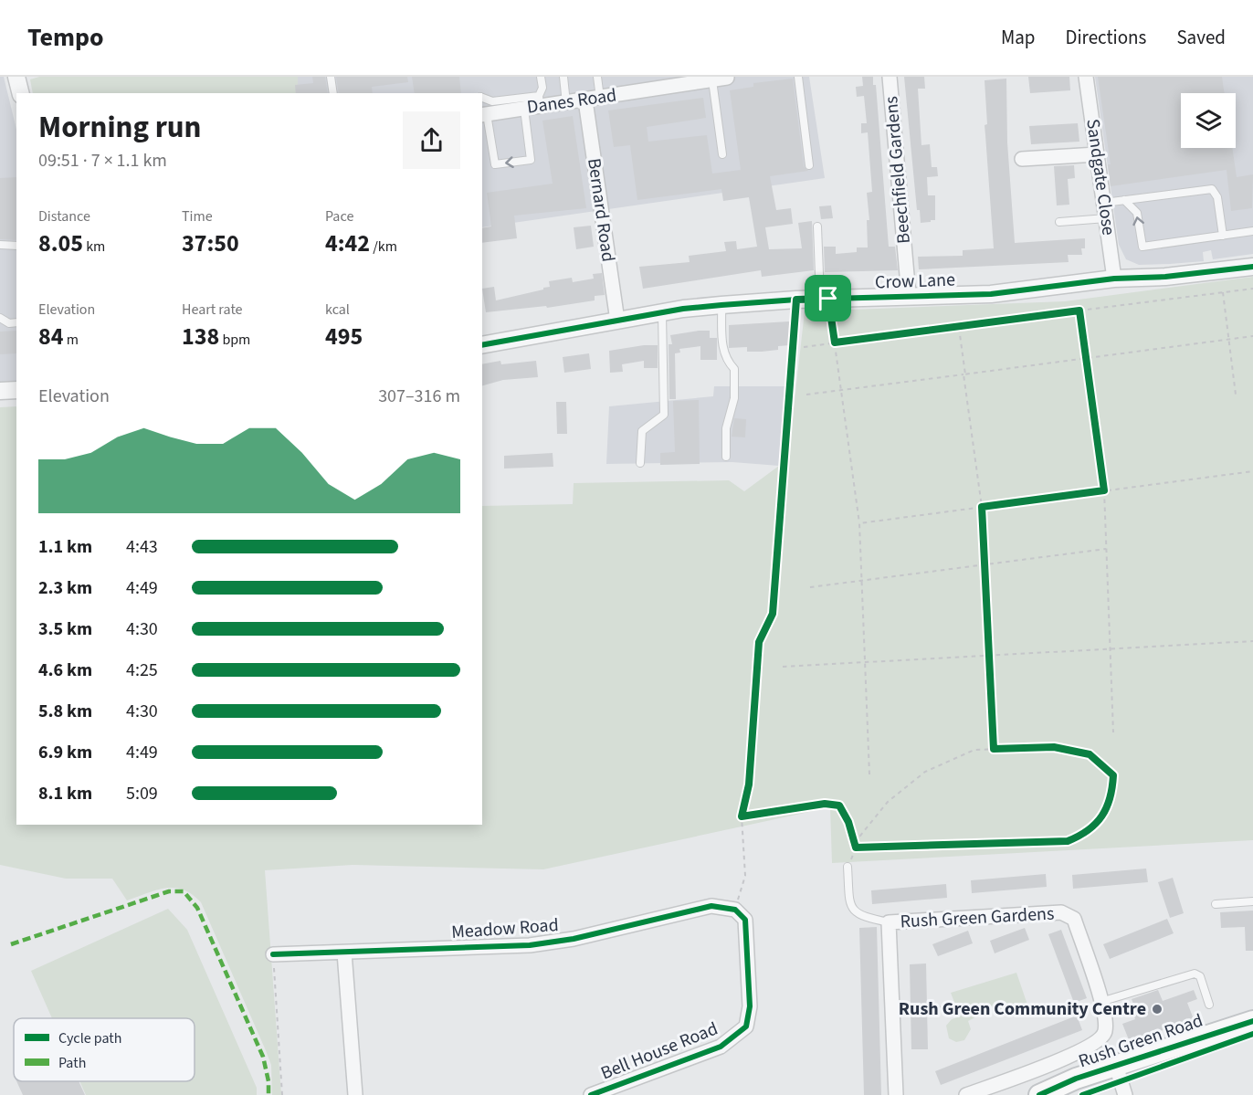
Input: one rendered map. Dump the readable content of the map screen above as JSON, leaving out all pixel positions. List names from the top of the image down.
{
  "streets": {
    "main road": ["Rush Green Road"],
    "street": [
      "Danes Road",
      "Beechfield Gardens",
      "Sandgate Close",
      "Bernard Road",
      "Crow Lane",
      "Rush Green Gardens",
      "Meadow Road",
      "Bell House Road"
    ]
  },
  "crossings": [
    ["Danes Road", "Bernard Road"],
    ["Beechfield Gardens", "Crow Lane"],
    ["Sandgate Close", "Crow Lane"],
    ["Bernard Road", "Crow Lane"],
    ["Meadow Road", "Bell House Road"]
  ],
  "places": ["Rush Green Community Centre"],
  "legend": ["Cycle path", "Path"],
  "page": {
    "header": "Tempo",
    "nav": ["Map", "Directions", "Saved"],
    "heading": ["Morning run", "09:51 · 7 × 1.1 km"],
    "stats": [
      ["Distance", "8.05 km"],
      ["Time", "37:50"],
      ["Pace", "4:42 /km"],
      ["Elevation", "84 m"],
      ["Heart rate", "138 bpm"],
      ["kcal", "495"]
    ],
    "chart": ["Elevation", "307–316 m"],
    "list": [
      {
        "name": "1.1 km",
        "note": "4:43"
      },
      {
        "name": "2.3 km",
        "note": "4:49"
      },
      {
        "name": "3.5 km",
        "note": "4:30"
      },
      {
        "name": "4.6 km",
        "note": "4:25"
      },
      {
        "name": "5.8 km",
        "note": "4:30"
      },
      {
        "name": "6.9 km",
        "note": "4:49"
      },
      {
        "name": "8.1 km",
        "note": "5:09"
      }
    ]
  }
}
